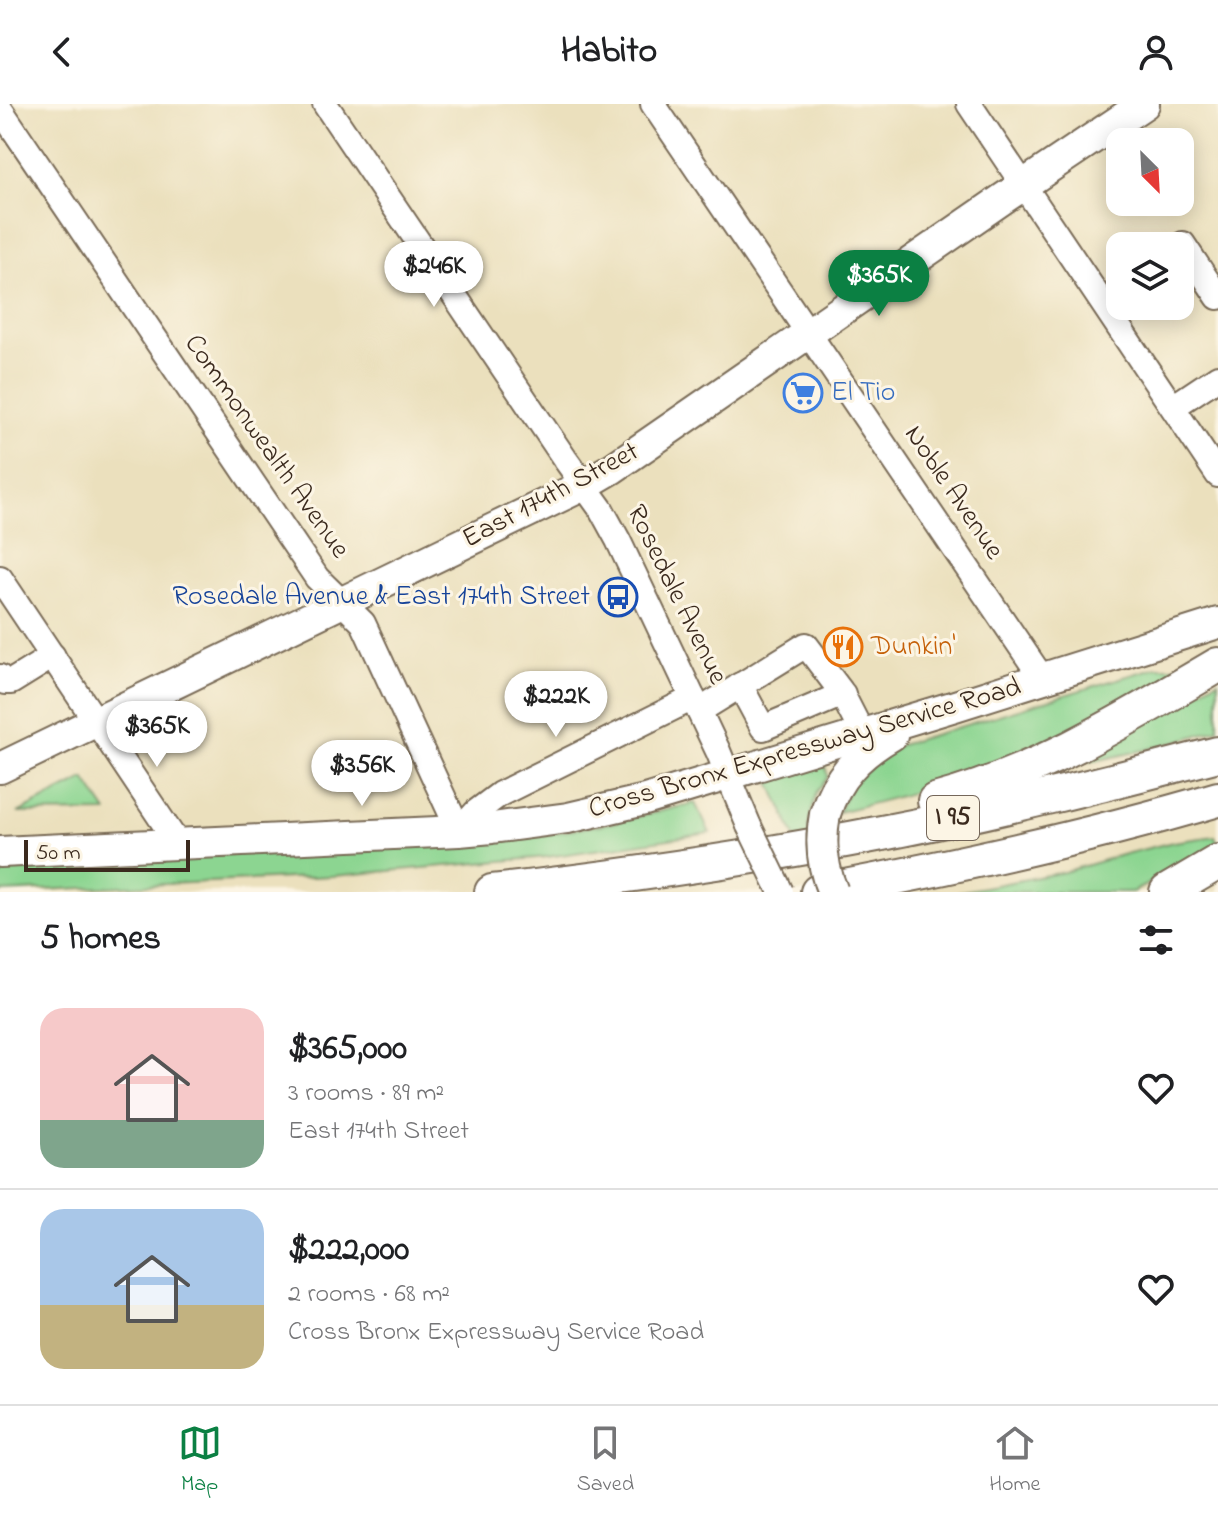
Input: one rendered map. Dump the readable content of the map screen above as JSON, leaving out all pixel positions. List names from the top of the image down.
{
  "streets": {
    "highway": ["I 95"],
    "main road": ["East 174th Street", "Cross Bronx Expressway Service Road"],
    "street": ["Commonwealth Avenue", "Noble Avenue", "Rosedale Avenue"]
  },
  "crossings": [
    ["Commonwealth Avenue", "East 174th Street"],
    ["Commonwealth Avenue", "Cross Bronx Expressway Service Road"],
    ["Noble Avenue", "East 174th Street"],
    ["Noble Avenue", "Cross Bronx Expressway Service Road"],
    ["East 174th Street", "Rosedale Avenue"],
    ["Rosedale Avenue", "Cross Bronx Expressway Service Road"]
  ],
  "places": {
    "supermarket": ["El Tio"],
    "bus stop": ["Rosedale Avenue & East 174th Street"],
    "restaurant": ["Dunkin'"]
  },
  "scale_bar": "50 m",
  "north": "bottom right",
  "page": {
    "header": "Habito",
    "price": [
      "$246K",
      "$365K",
      "$222K",
      "$365K",
      "$356K"
    ],
    "scale": "50 m",
    "heading": "5 homes",
    "list": [
      {
        "name": "$365,000",
        "note": "3 rooms · 89 m² · East 174th Street"
      },
      {
        "name": "$222,000",
        "note": "2 rooms · 68 m² · Cross Bronx Expressway Service Road"
      }
    ],
    "tabs": ["Map", "Saved", "Home"]
  }
}
